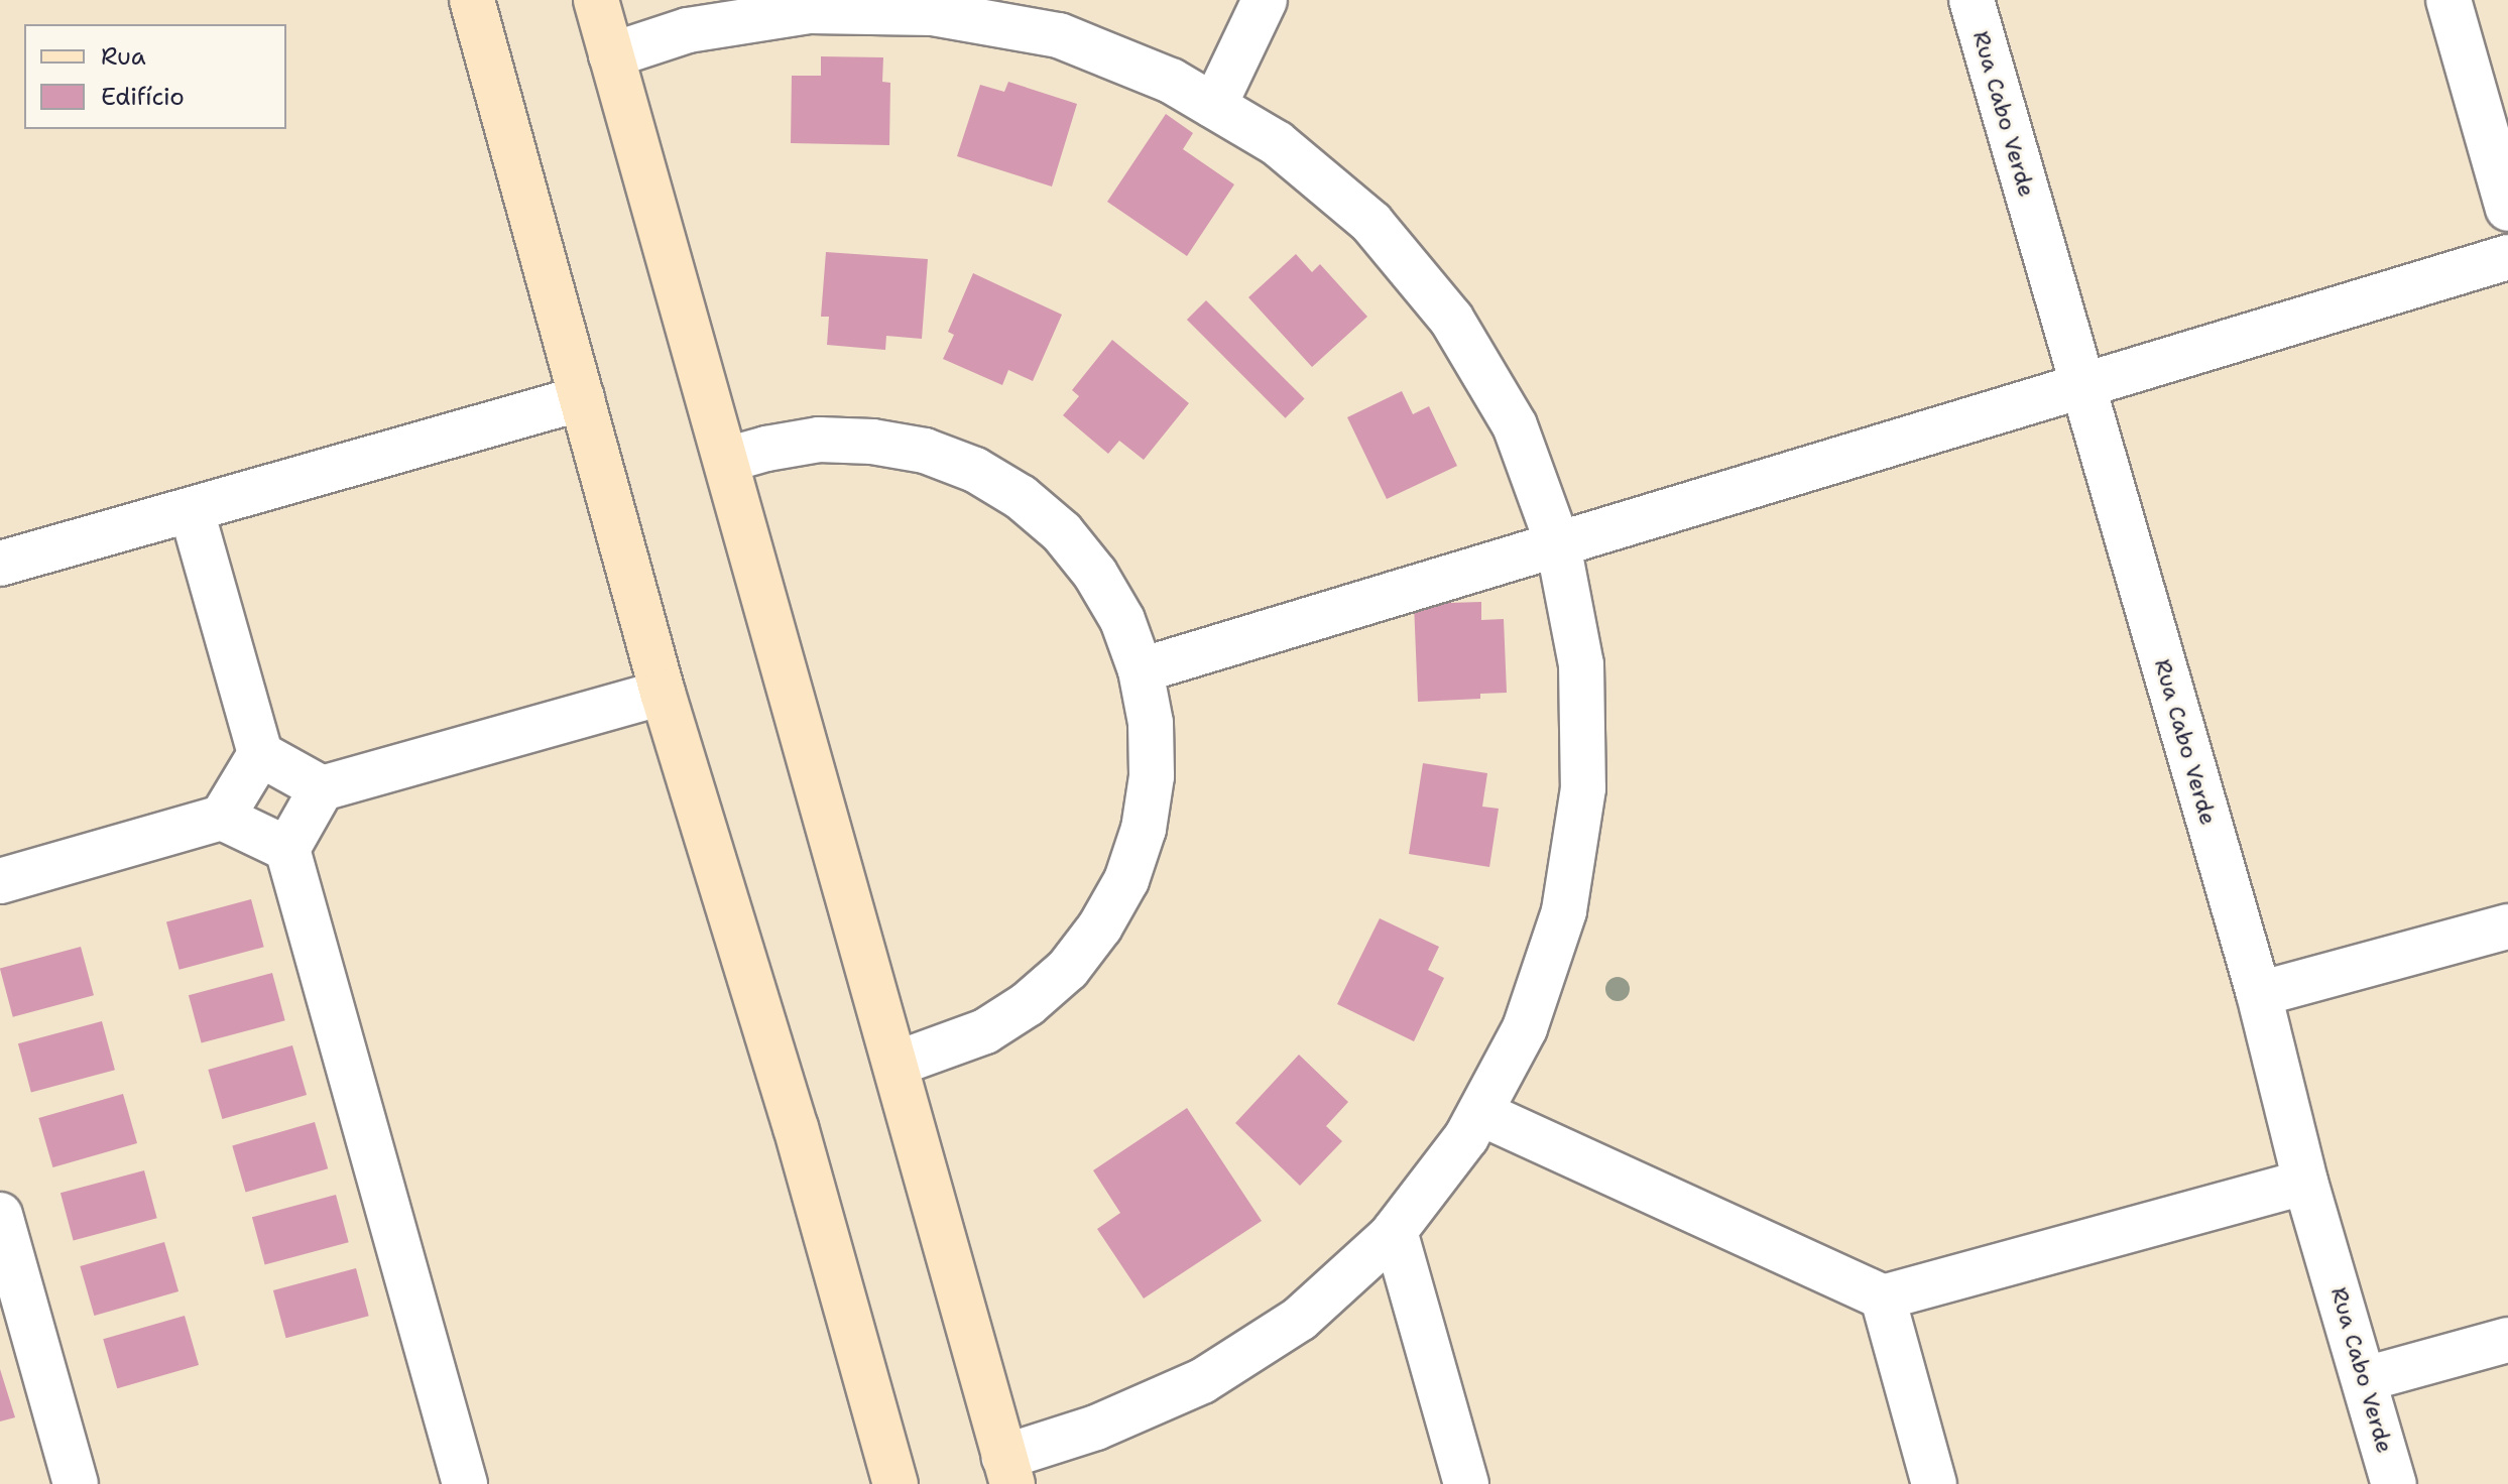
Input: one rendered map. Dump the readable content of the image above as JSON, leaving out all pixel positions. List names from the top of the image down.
{
  "streets": {
    "street": ["Rua Cabo Verde"]
  },
  "legend": ["Rua", "Edifício"]
}
